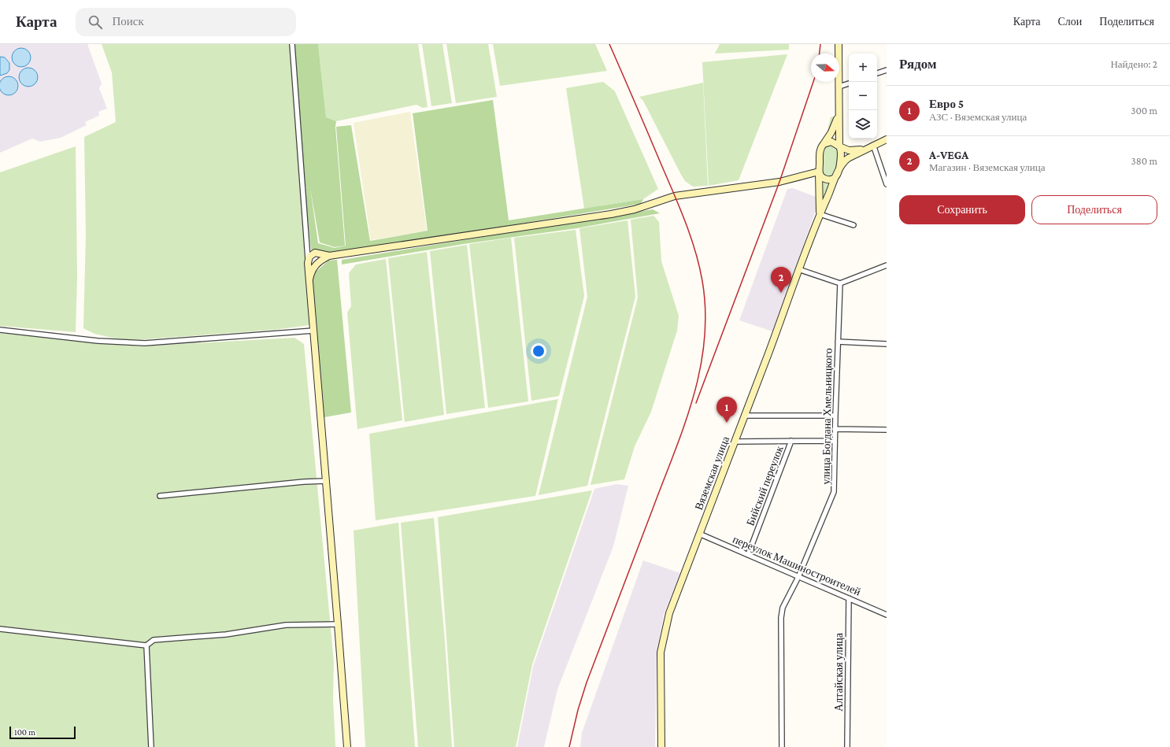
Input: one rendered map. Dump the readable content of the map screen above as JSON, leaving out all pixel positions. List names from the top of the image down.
{
  "streets": {
    "main road": ["Вяземская улица"],
    "street": [
      "улица Богдана Хмельницкого",
      "Бийский переулок",
      "переулок Машиностроителей",
      "Алтайская улица"
    ]
  },
  "crossings": [
    ["улица Богдана Хмельницкого", "переулок Машиностроителей"],
    ["Вяземская улица", "переулок Машиностроителей"],
    ["Бийский переулок", "переулок Машиностроителей"],
    ["переулок Машиностроителей", "Алтайская улица"]
  ],
  "scale_bar": "100 m",
  "north": "right",
  "page": {
    "header": "Карта",
    "search": "Поиск",
    "nav": ["Карта", "Слои", "Поделиться"],
    "heading": ["Рядом", "Найдено: 2"],
    "map_buttons": ["+", "−"],
    "list": [
      {
        "mark": "1",
        "name": "Евро 5",
        "note": "АЗС · Вяземская улица",
        "value": "300 m"
      },
      {
        "mark": "2",
        "name": "A-VEGA",
        "note": "Магазин · Вяземская улица",
        "value": "380 m"
      }
    ],
    "buttons": ["Сохранить", "Поделиться"],
    "pins": ["2", "1"],
    "scale": "100 m"
  }
}
